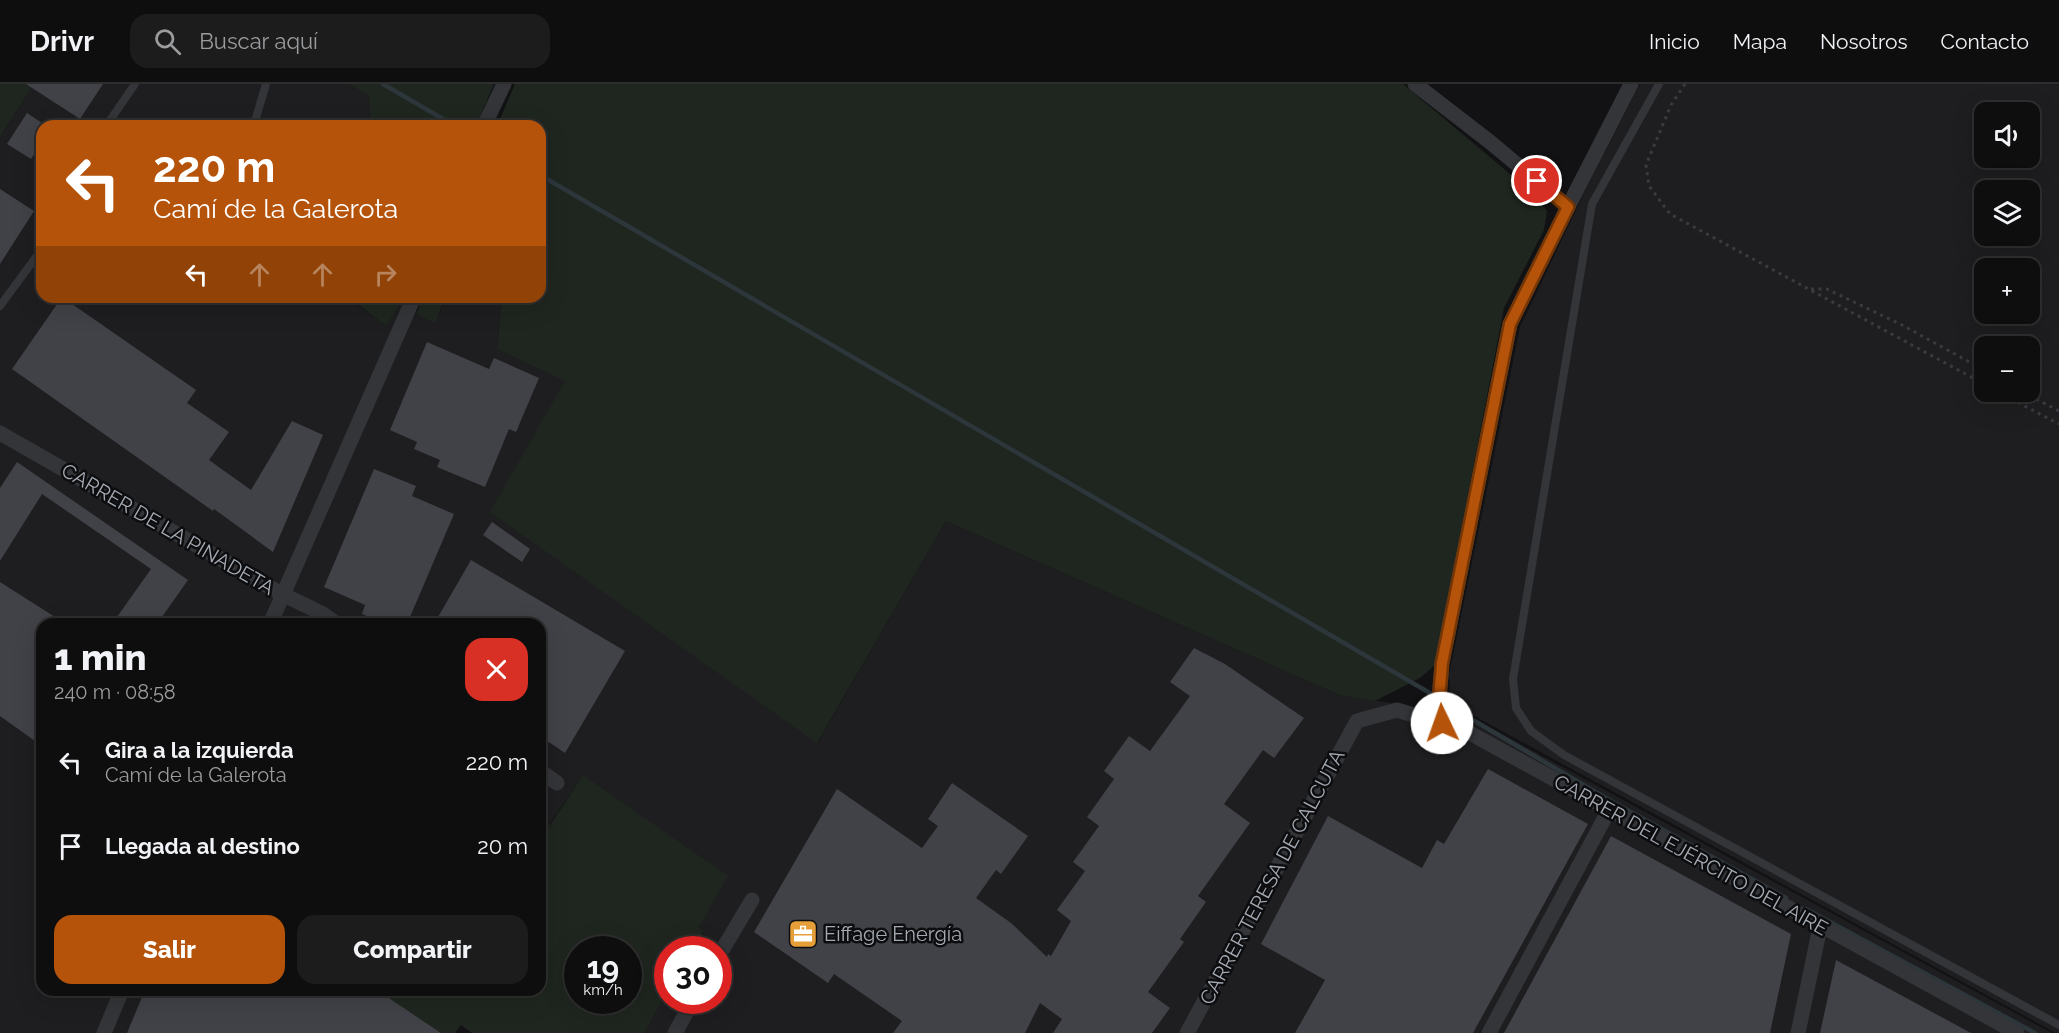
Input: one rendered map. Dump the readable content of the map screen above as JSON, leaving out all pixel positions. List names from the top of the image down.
{
  "streets": {
    "street": ["CARRER DE LA PINADETA", "CARRER DEL EJÉRCITO DEL AIRE", "CARRER TERESA DE CALCUTA"]
  },
  "crossings": [
    ["CARRER DEL EJÉRCITO DEL AIRE", "CARRER TERESA DE CALCUTA"]
  ],
  "places": {
    "office": ["Eiffage Energía"]
  },
  "page": {
    "header": "Drivr",
    "search": "Buscar aquí",
    "nav": [
      "Inicio",
      "Mapa",
      "Nosotros",
      "Contacto"
    ],
    "map_buttons": ["+", "−"],
    "turn": ["220 m", "Camí de la Galerota"],
    "heading": ["1 min", "240 m · 08:58"],
    "list": [
      {
        "name": "Gira a la izquierda",
        "note": "Camí de la Galerota",
        "value": "220 m"
      },
      {
        "name": "Llegada al destino",
        "value": "20 m"
      }
    ],
    "buttons": ["Salir", "Compartir"],
    "speed": "19 km/h",
    "limit": "30"
  }
}
